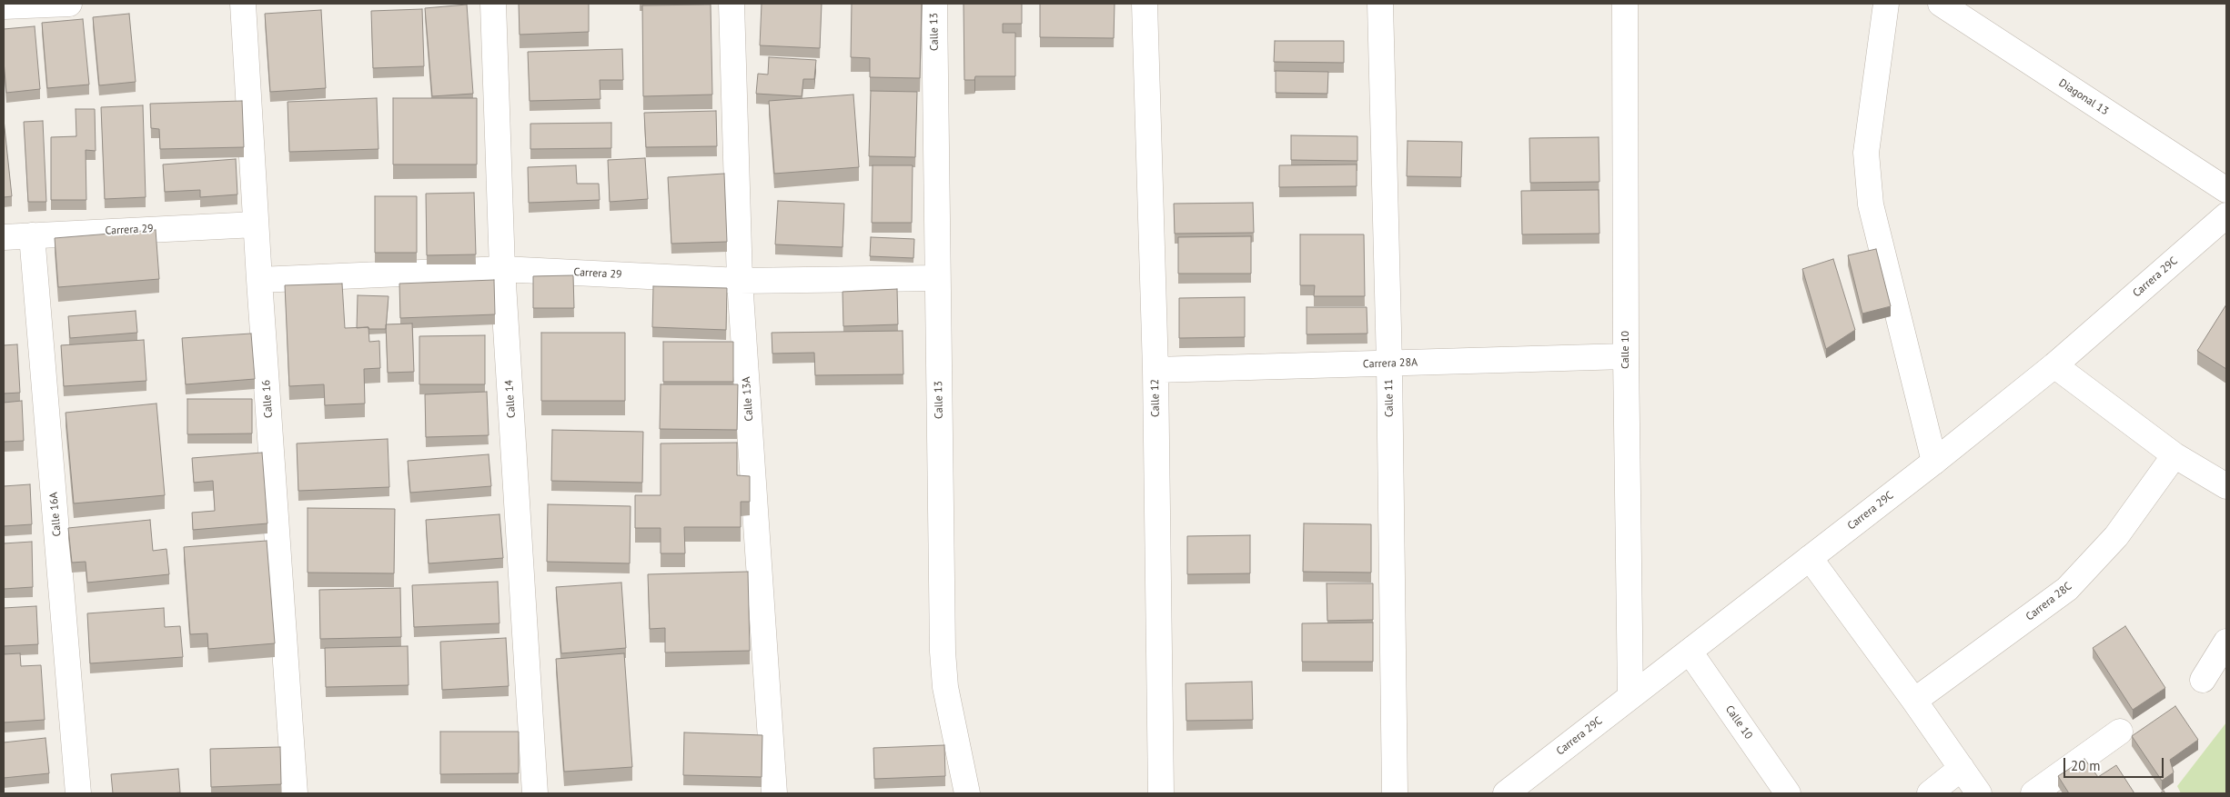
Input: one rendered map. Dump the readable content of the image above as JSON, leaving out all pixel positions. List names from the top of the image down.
{
  "streets": {
    "street": [
      "Calle 13",
      "Diagonal 13",
      "Carrera 29",
      "Carrera 29C",
      "Calle 10",
      "Carrera 28A",
      "Calle 12",
      "Calle 11",
      "Calle 16",
      "Calle 14",
      "Calle 13A",
      "Calle 16A",
      "Carrera 28C"
    ]
  },
  "crossings": [
    ["Calle 13", "Carrera 29"],
    ["Carrera 29", "Calle 16"],
    ["Carrera 29", "Calle 14"],
    ["Carrera 29", "Calle 13A"],
    ["Carrera 29", "Calle 16A"],
    ["Carrera 29C", "Calle 10"],
    ["Calle 10", "Carrera 28A"],
    ["Carrera 28A", "Calle 12"],
    ["Carrera 28A", "Calle 11"]
  ],
  "scale_bar": "20 m"
}
